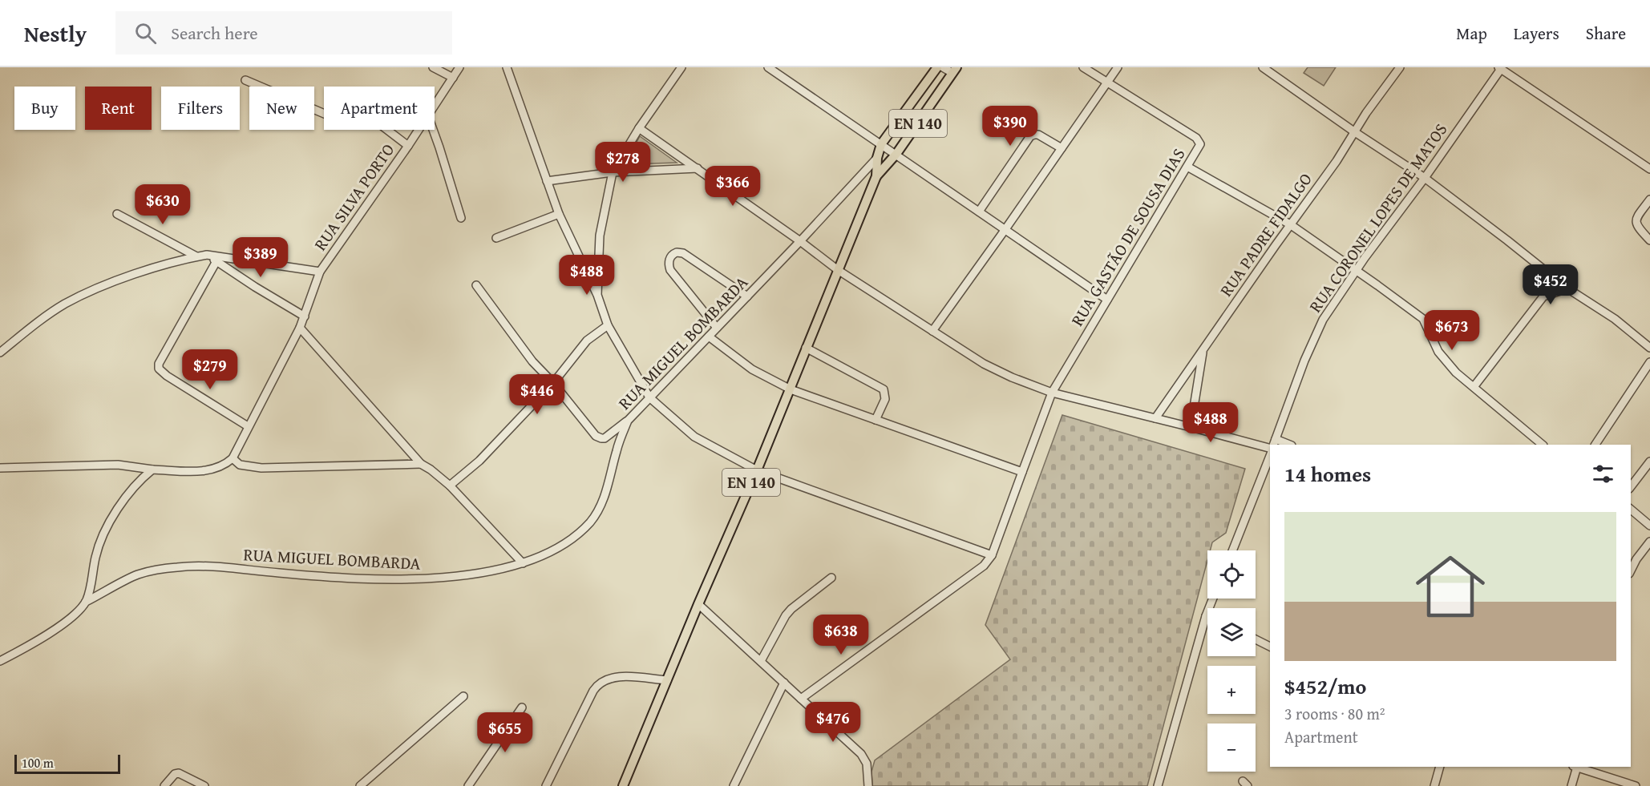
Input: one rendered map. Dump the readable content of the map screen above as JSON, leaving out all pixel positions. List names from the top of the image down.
{
  "streets": {
    "main road": ["EN 140"],
    "street": [
      "RUA SILVA PORTO",
      "RUA CORONEL LOPES DE MATOS",
      "RUA PADRE FIDALGO",
      "RUA GASTÃO DE SOUSA DIAS",
      "RUA MIGUEL BOMBARDA"
    ]
  },
  "crossings": [
    ["EN 140", "RUA MIGUEL BOMBARDA"]
  ],
  "scale_bar": "100 m",
  "page": {
    "header": "Nestly",
    "search": "Search here",
    "nav": ["Map", "Layers", "Share"],
    "chip": [
      "Buy",
      "Rent",
      "Filters",
      "New",
      "Apartment"
    ],
    "price": [
      "$390",
      "$278",
      "$366",
      "$630",
      "$389",
      "$488",
      "$452",
      "$673",
      "$279",
      "$446",
      "$488",
      "$638",
      "$476",
      "$655"
    ],
    "heading": "14 homes",
    "list": [
      {
        "name": "$452/mo",
        "note": "3 rooms · 80 m² · Apartment"
      }
    ],
    "map_buttons": ["+", "−"],
    "scale": "100 m"
  }
}
